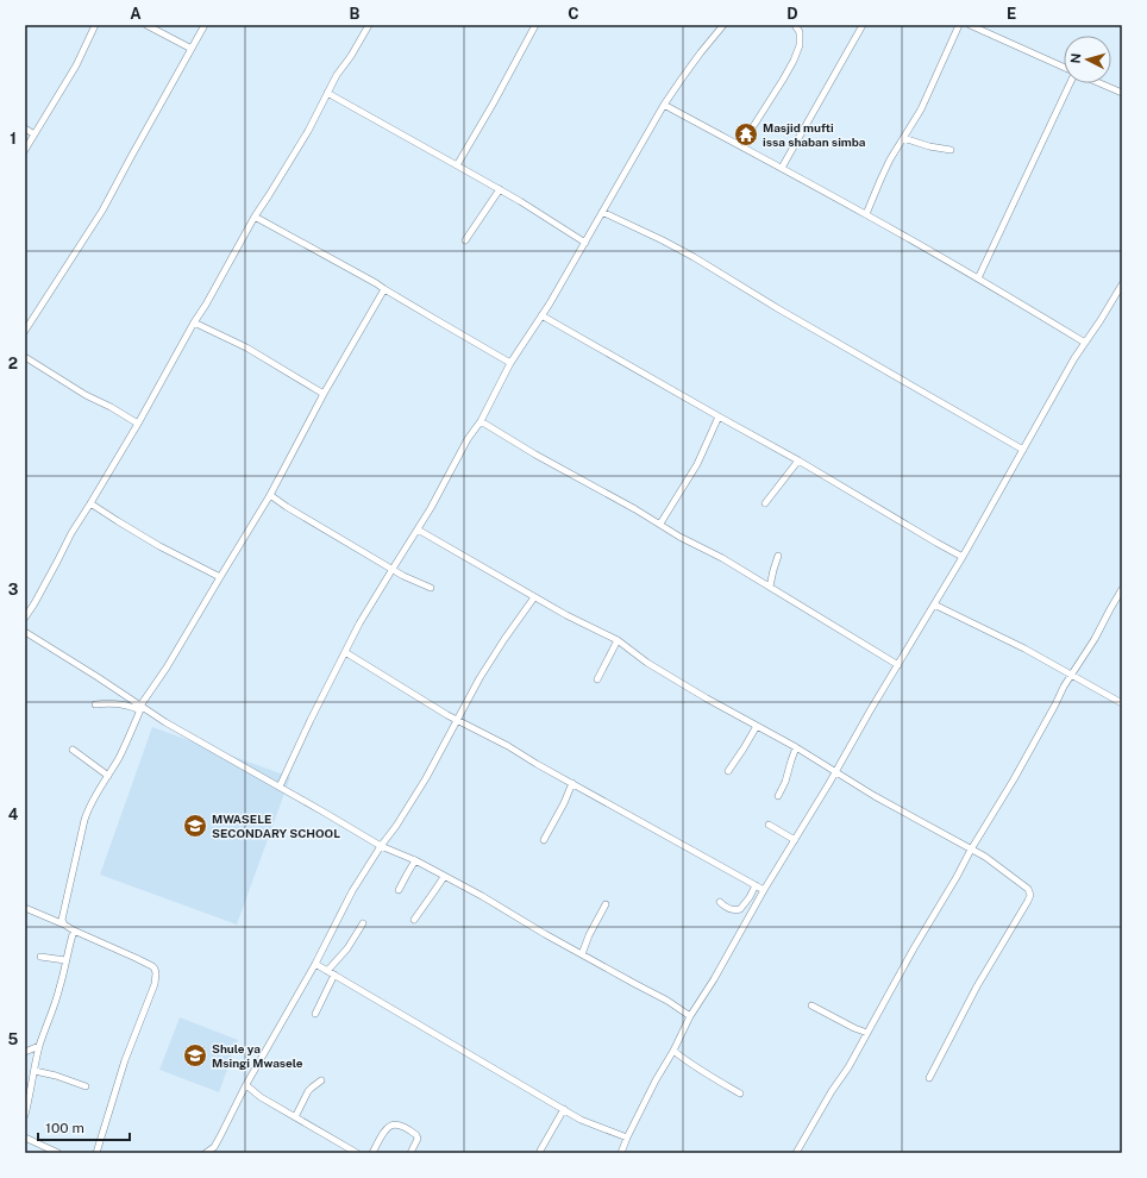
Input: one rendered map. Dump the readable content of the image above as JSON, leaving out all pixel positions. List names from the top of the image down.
{
  "places": {
    "temple": ["Masjid mufti issa shaban simba"],
    "school or university": ["MWASELE SECONDARY SCHOOL", "Shule ya Msingi Mwasele"]
  },
  "scale_bar": "100 m",
  "north": "left",
  "grid": {
    "columns": [
      "A",
      "B",
      "C",
      "D",
      "E"
    ],
    "rows": [
      "1",
      "2",
      "3",
      "4",
      "5"
    ]
  }
}
